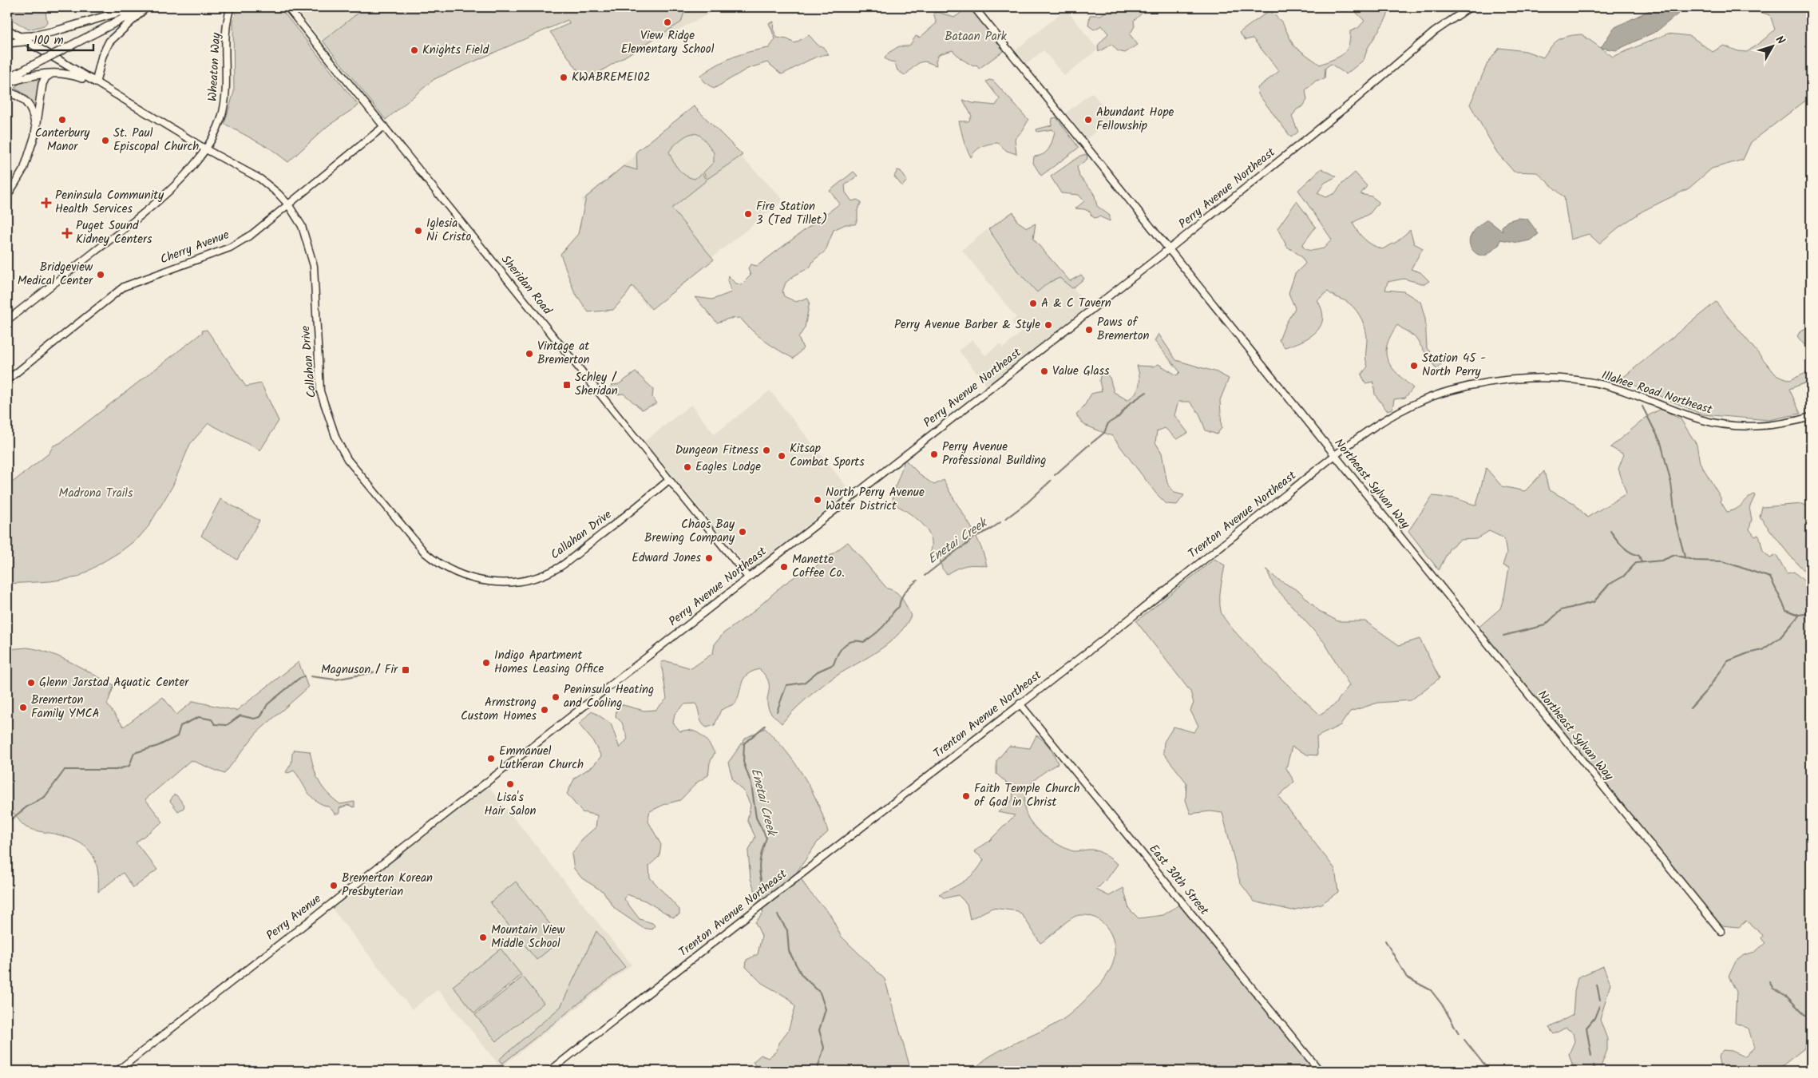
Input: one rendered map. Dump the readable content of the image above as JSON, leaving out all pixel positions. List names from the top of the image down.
{
  "streets": {
    "main road": [
      "Wheaton Way",
      "Perry Avenue Northeast",
      "Cherry Avenue",
      "Sheridan Road",
      "Callahan Drive",
      "Illahee Road Northeast",
      "Northeast Sylvan Way",
      "Trenton Avenue Northeast",
      "East 30th Street",
      "Perry Avenue"
    ]
  },
  "crossings": [
    ["Wheaton Way", "Callahan Drive"],
    ["Perry Avenue Northeast", "Sheridan Road"],
    ["Perry Avenue Northeast", "Northeast Sylvan Way"],
    ["Perry Avenue Northeast", "Perry Avenue"],
    ["Cherry Avenue", "Sheridan Road"],
    ["Cherry Avenue", "Callahan Drive"],
    ["Sheridan Road", "Callahan Drive"],
    ["Illahee Road Northeast", "Trenton Avenue Northeast"],
    ["Northeast Sylvan Way", "Trenton Avenue Northeast"],
    ["Trenton Avenue Northeast", "East 30th Street"]
  ],
  "water": ["Enetai Creek"],
  "parks": ["Bataan Park", "Madrona Trails"],
  "places": {
    "other": [
      "View Ridge Elementary School",
      "Knights Field",
      "KWABREME102",
      "Canterbury Manor",
      "Abundant Hope Fellowship",
      "St. Paul Episcopal Church",
      "Fire Station 3 (Ted Tillet)",
      "Iglesia Ni Cristo",
      "Bridgeview Medical Center",
      "A & C Tavern",
      "Perry Avenue Barber & Style",
      "Paws of Bremerton",
      "Vintage at Bremerton",
      "Station 45 - North Perry",
      "Value Glass",
      "Dungeon Fitness",
      "Perry Avenue Professional Building",
      "Kitsap Combat Sports",
      "Eagles Lodge",
      "North Perry Avenue Water District",
      "Chaos Bay Brewing Company",
      "Edward Jones",
      "Manette Coffee Co.",
      "Indigo Apartment Homes Leasing Office",
      "Glenn Jarstad Aquatic Center",
      "Peninsula Heating and Cooling",
      "Bremerton Family YMCA",
      "Armstrong Custom Homes",
      "Emmanuel Lutheran Church",
      "Lisa's Hair Salon",
      "Faith Temple Church of God in Christ",
      "Bremerton Korean Presbyterian",
      "Mountain View Middle School"
    ],
    "health": ["Peninsula Community Health Services", "Puget Sound Kidney Centers"],
    "transit": ["Schley / Sheridan", "Magnuson / Fir"]
  },
  "scale_bar": "100 m",
  "north": "top right"
}
